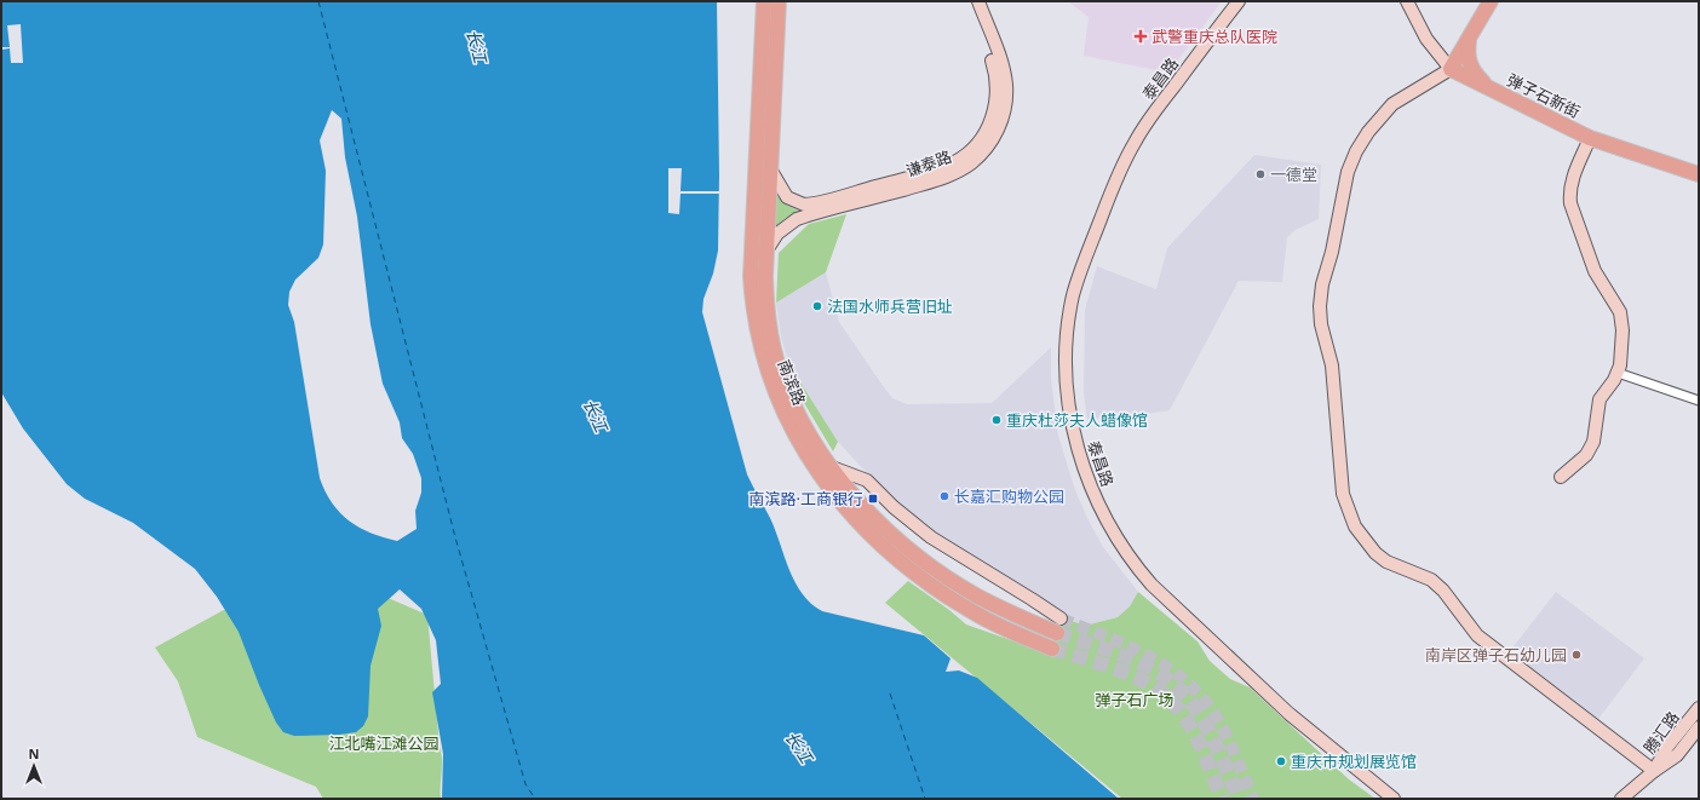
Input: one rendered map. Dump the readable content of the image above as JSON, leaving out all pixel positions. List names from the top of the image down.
{
  "streets": {
    "main road": ["弹子石新街", "南滨路"],
    "street": ["泰昌路", "谦泰路", "腾汇路"]
  },
  "crossings": [
    ["谦泰路", "南滨路"]
  ],
  "water": ["长江"],
  "parks": ["弹子石广场", "江北嘴江滩公园"],
  "places": {
    "health": ["武警重庆总队医院"],
    "other": [
      "一德堂",
      "法国水师兵营旧址",
      "重庆杜莎夫人蜡像馆",
      "长嘉汇购物公园",
      "南岸区弹子石幼儿园",
      "重庆市规划展览馆"
    ],
    "transit": ["南滨路·工商银行"]
  },
  "north": "top"
}
